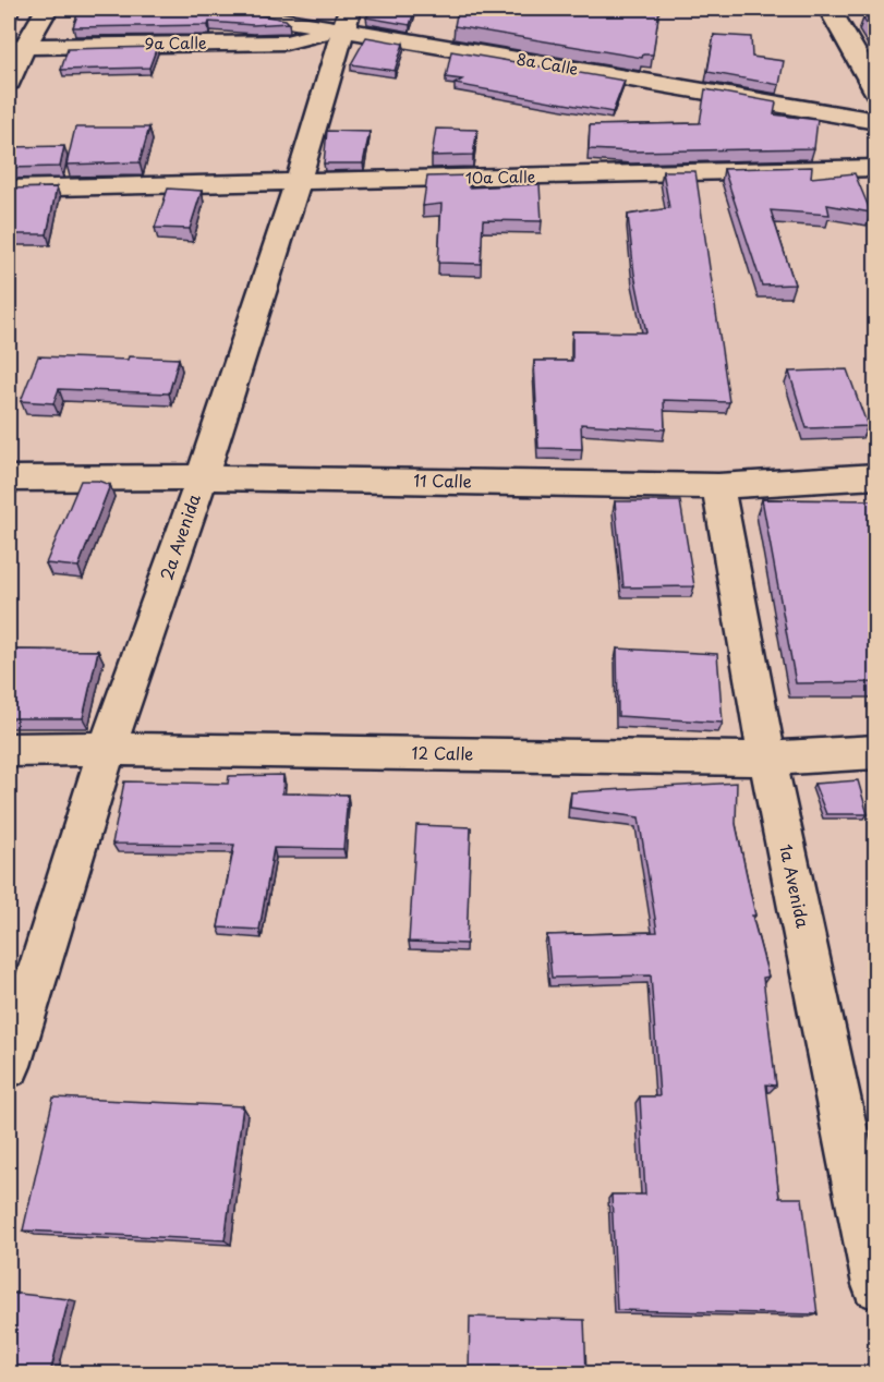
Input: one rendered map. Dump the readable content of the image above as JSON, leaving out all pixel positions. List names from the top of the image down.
{
  "streets": {
    "street": [
      "9a Calle",
      "8a Calle",
      "10a Calle",
      "11 Calle",
      "2a Avenida",
      "12 Calle",
      "1a Avenida"
    ]
  },
  "crossings": [
    ["9a Calle", "8a Calle"],
    ["9a Calle", "2a Avenida"],
    ["8a Calle", "2a Avenida"],
    ["10a Calle", "2a Avenida"],
    ["11 Calle", "2a Avenida"],
    ["11 Calle", "1a Avenida"],
    ["2a Avenida", "12 Calle"],
    ["12 Calle", "1a Avenida"]
  ]
}
